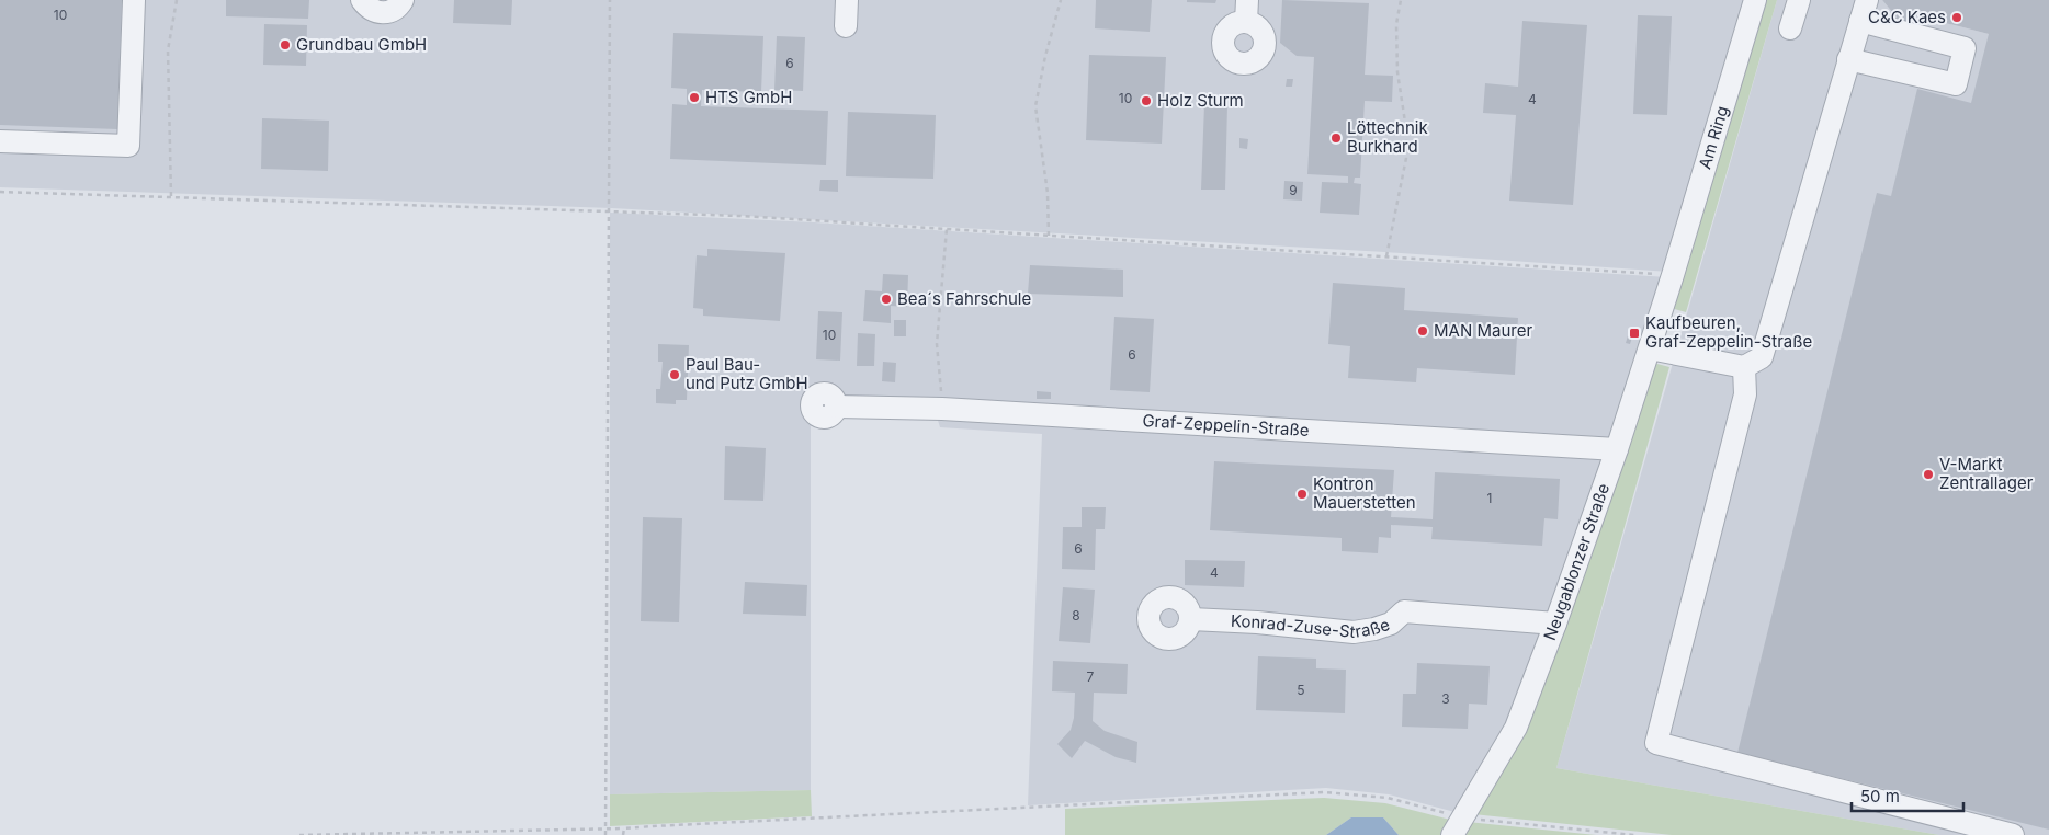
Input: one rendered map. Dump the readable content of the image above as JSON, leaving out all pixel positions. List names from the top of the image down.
{
  "streets": {
    "street": [
      "Am Ring",
      "Graf-Zeppelin-Straße",
      "Neugablonzer Straße",
      "Konrad-Zuse-Straße"
    ]
  },
  "crossings": [
    ["Am Ring", "Neugablonzer Straße"],
    ["Graf-Zeppelin-Straße", "Neugablonzer Straße"],
    ["Neugablonzer Straße", "Konrad-Zuse-Straße"]
  ],
  "places": {
    "other": [
      "C&C Kaes",
      "Grundbau GmbH",
      "HTS GmbH",
      "Holz Sturm",
      "Löttechnik Burkhard",
      "Bea´s Fahrschule",
      "MAN Maurer",
      "Paul Bau- und Putz GmbH",
      "V-Markt Zentrallager",
      "Kontron Mauerstetten"
    ],
    "transit": ["Kaufbeuren, Graf-Zeppelin-Straße"]
  },
  "house_numbers": [
    "10",
    "6",
    "10",
    "4",
    "9",
    "10",
    "6",
    "1",
    "6",
    "4",
    "8",
    "7",
    "5",
    "3"
  ],
  "scale_bar": "50 m"
}
